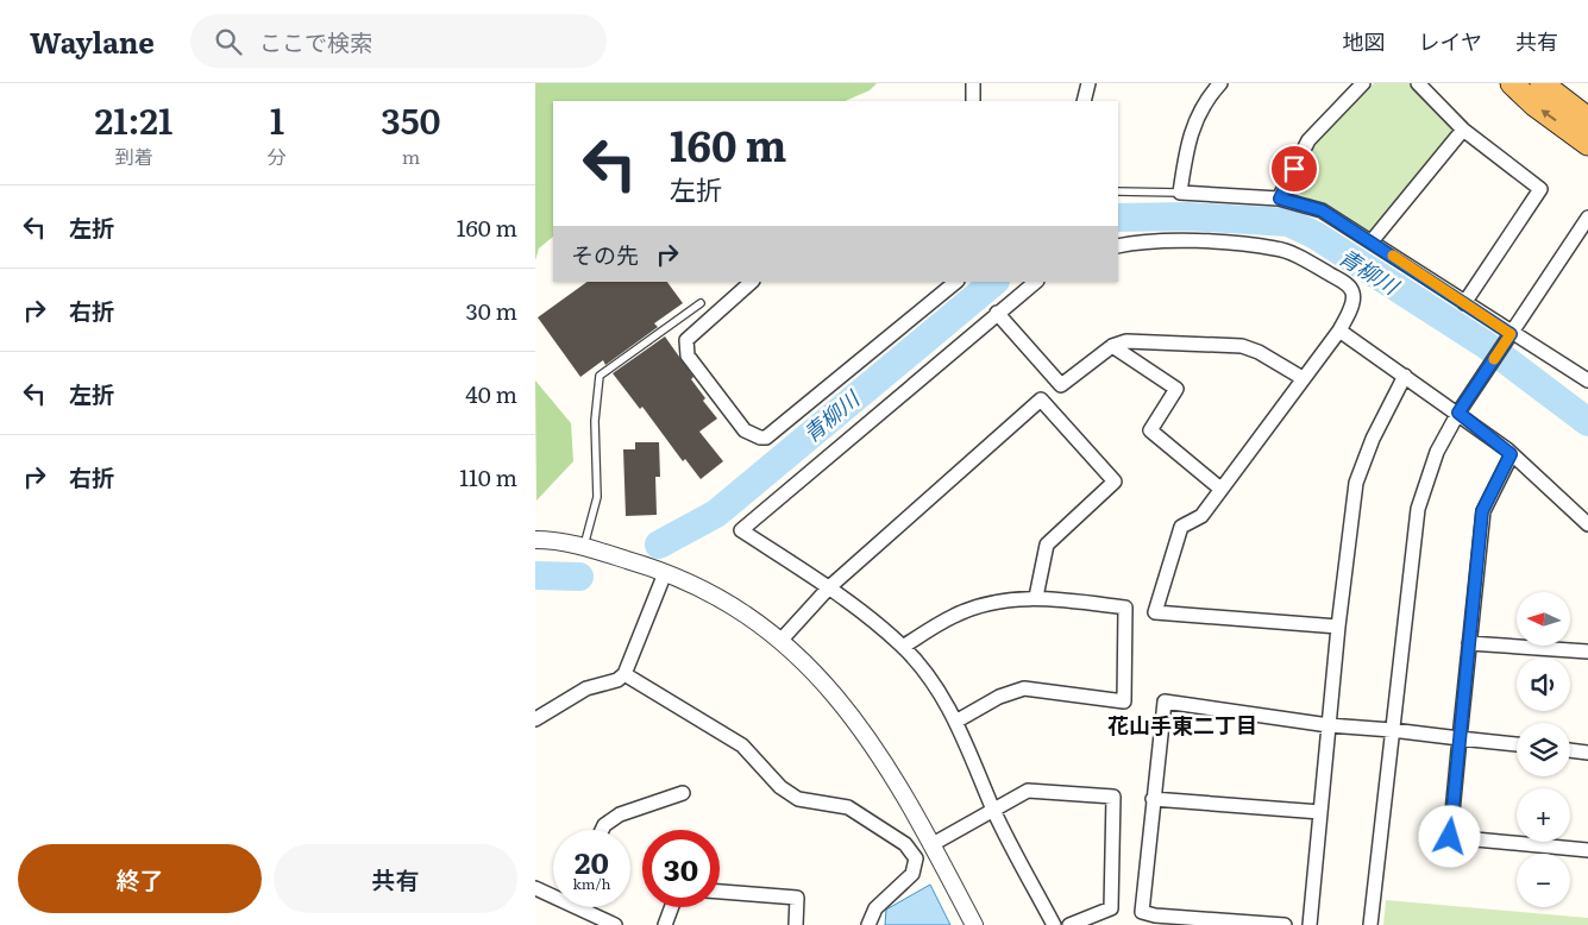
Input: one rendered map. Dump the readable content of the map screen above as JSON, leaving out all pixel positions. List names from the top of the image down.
{
  "districts": ["花山手東二丁目"],
  "water": ["青柳川"],
  "north": "left",
  "page": {
    "header": "Waylane",
    "search": "ここで検索",
    "nav": ["地図", "レイヤ", "共有"],
    "eta": [
      "21:21",
      "到着",
      "1",
      "分",
      "350",
      "m"
    ],
    "turn": ["160 m", "左折"],
    "list": [
      {
        "name": "左折",
        "value": "160 m"
      },
      {
        "name": "右折",
        "value": "30 m"
      },
      {
        "name": "左折",
        "value": "40 m"
      },
      {
        "name": "右折",
        "value": "110 m"
      }
    ],
    "then": "その先",
    "map_buttons": ["+", "−"],
    "speed": "20 km/h",
    "limit": "30",
    "buttons": ["終了", "共有"]
  }
}
